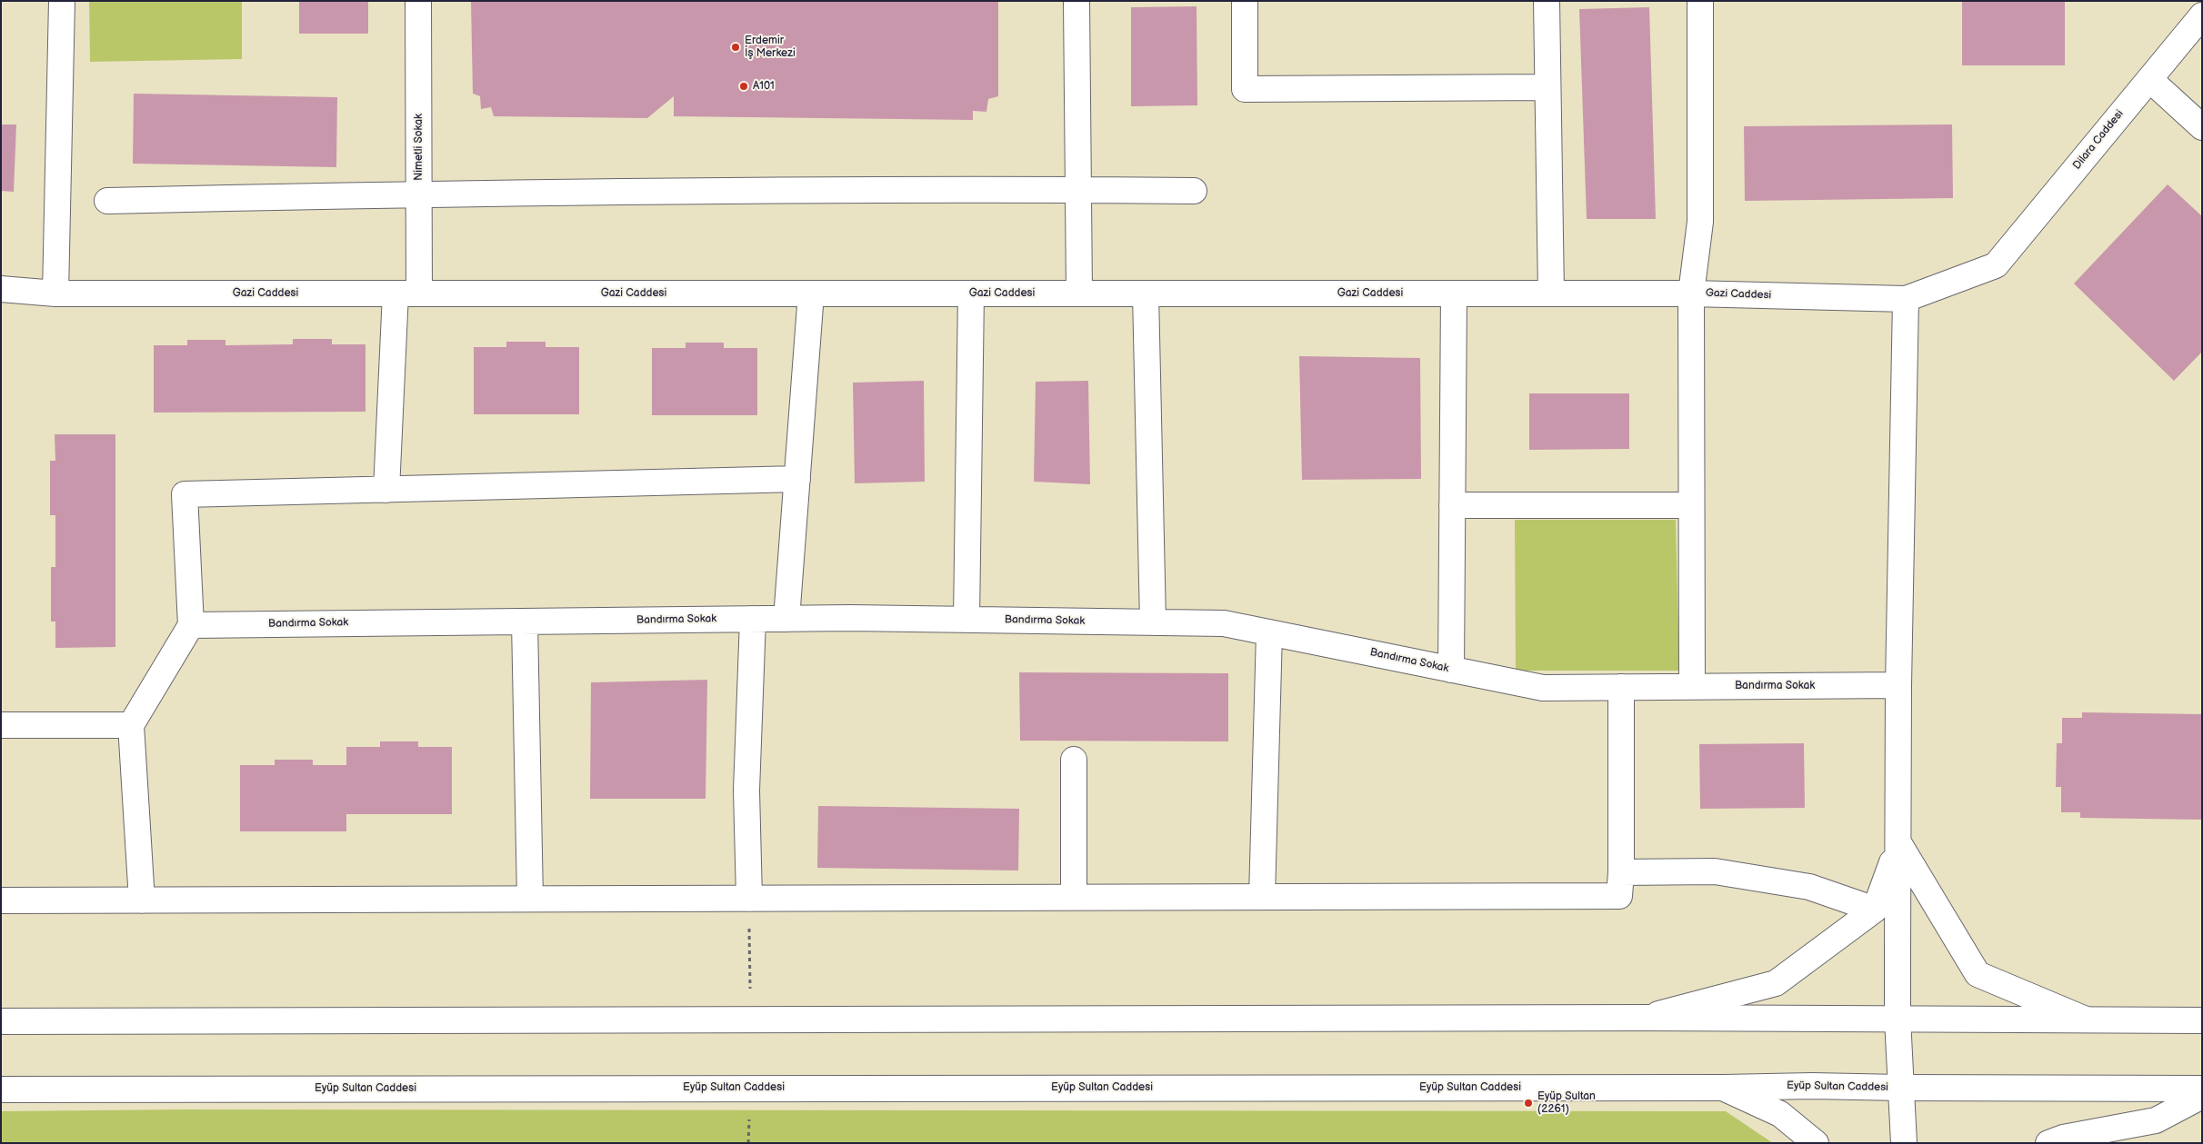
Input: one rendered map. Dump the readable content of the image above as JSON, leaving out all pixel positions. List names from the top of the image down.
{
  "streets": {
    "street": [
      "Dilara Caddesi",
      "Nimetli Sokak",
      "Gazi Caddesi",
      "Bandırma Sokak",
      "Eyüp Sultan Caddesi"
    ]
  },
  "crossings": [
    ["Dilara Caddesi", "Gazi Caddesi"],
    ["Nimetli Sokak", "Gazi Caddesi"]
  ],
  "places": ["Erdemir İş Merkezi", "A101", "Eyüp Sultan (2261)"]
}
